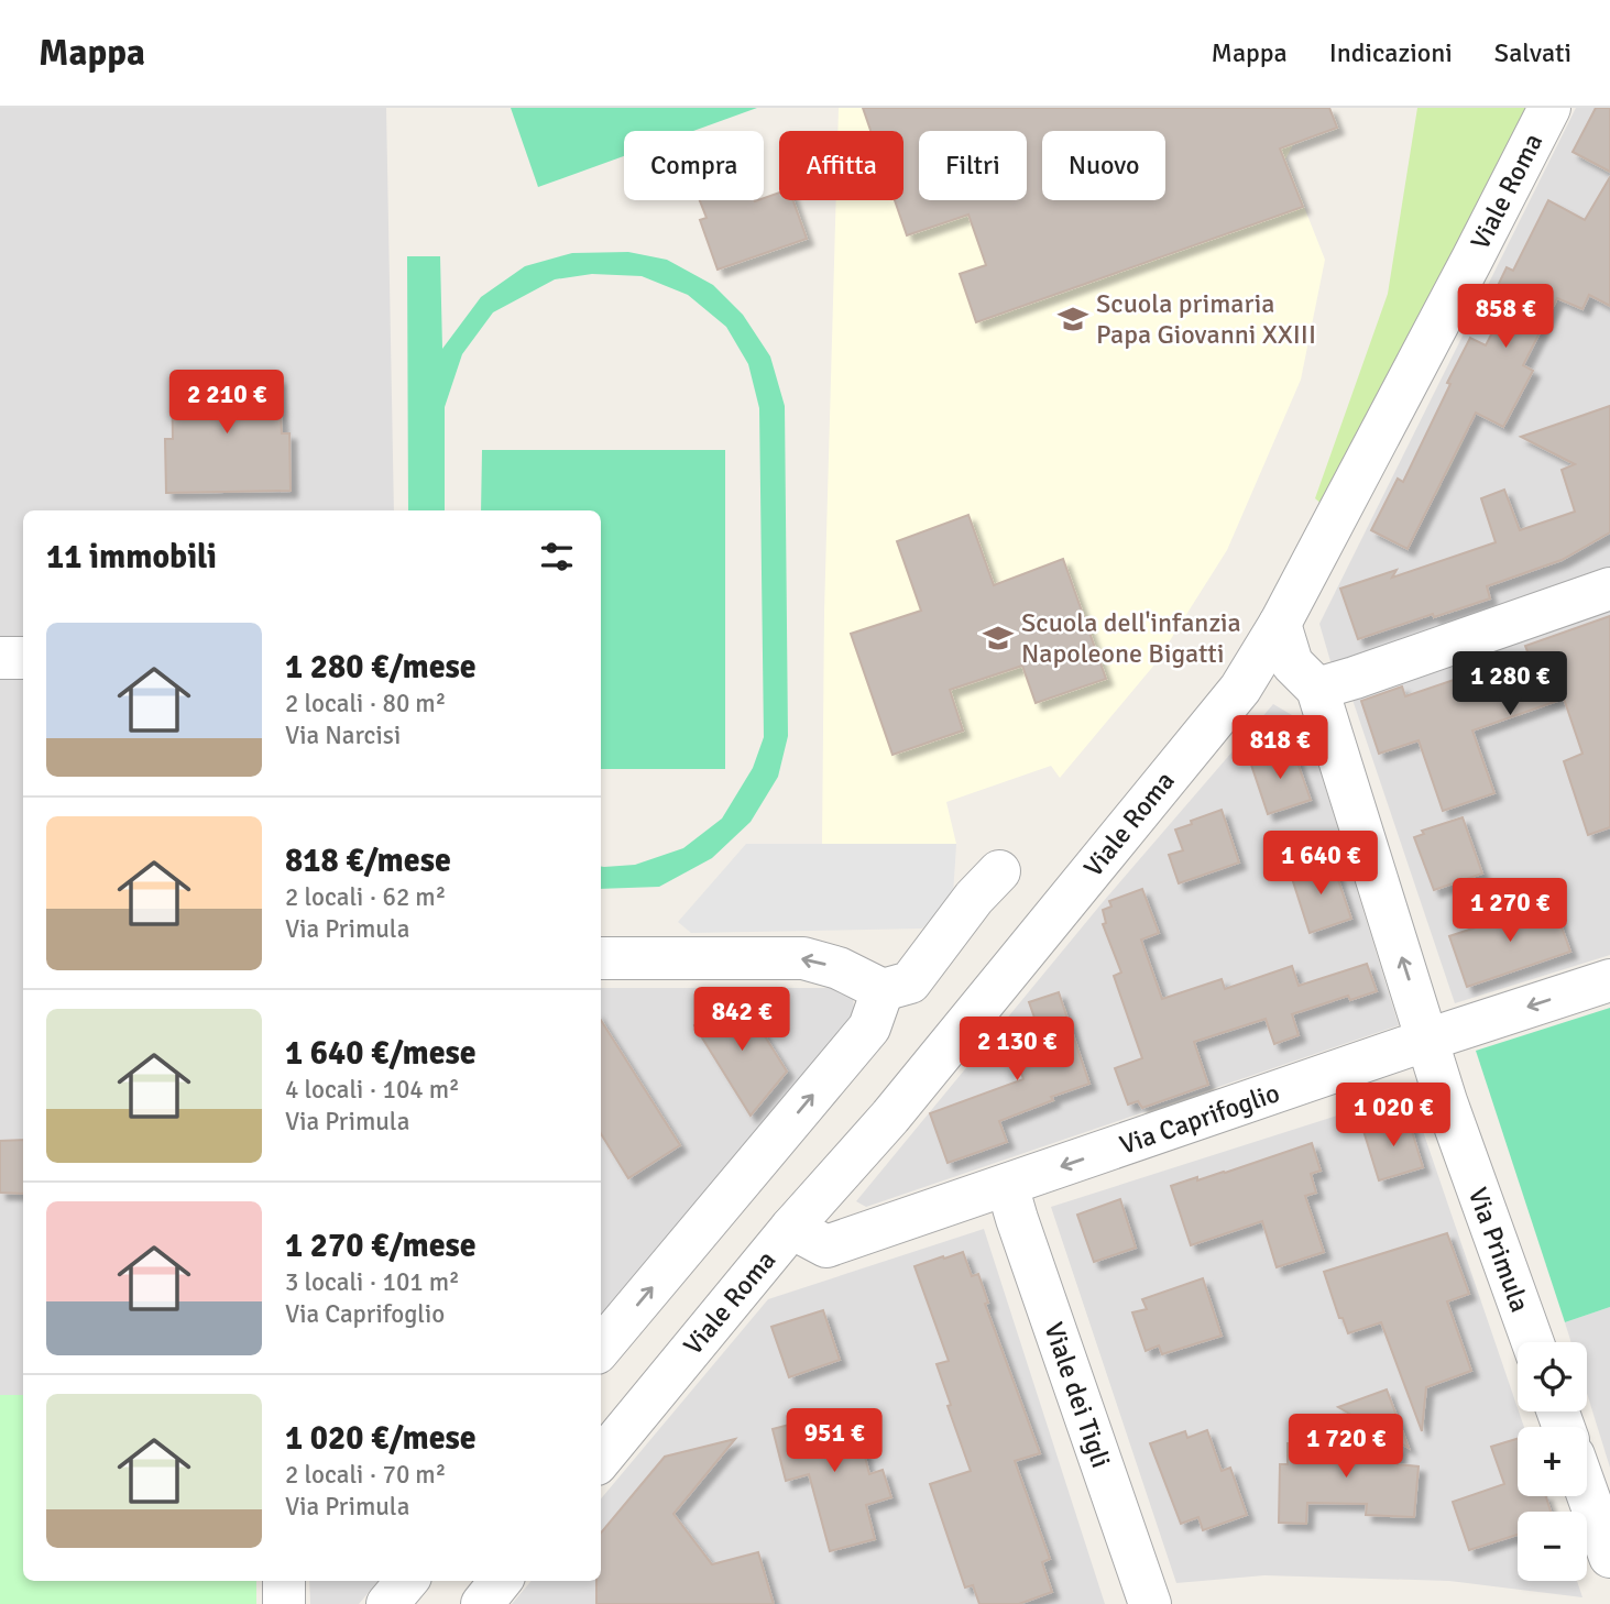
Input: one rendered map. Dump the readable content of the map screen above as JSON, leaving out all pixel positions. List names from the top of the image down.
{
  "streets": {
    "street": [
      "Viale Roma",
      "Via Caprifoglio",
      "Via Primula",
      "Viale dei Tigli"
    ]
  },
  "crossings": [
    ["Viale Roma", "Via Caprifoglio"],
    ["Viale Roma", "Via Primula"],
    ["Via Caprifoglio", "Via Primula"],
    ["Via Caprifoglio", "Viale dei Tigli"]
  ],
  "one_way": ["Via Caprifoglio", "Via Primula"],
  "places": {
    "school or university": ["Scuola primaria Papa Giovanni XXIII", "Scuola dell'infanzia Napoleone Bigatti"]
  },
  "page": {
    "header": "Mappa",
    "nav": ["Mappa", "Indicazioni", "Salvati"],
    "chip": [
      "Compra",
      "Affitta",
      "Filtri",
      "Nuovo"
    ],
    "price": [
      "858 €",
      "2 210 €",
      "1 280 €",
      "818 €",
      "1 640 €",
      "1 270 €",
      "842 €",
      "2 130 €",
      "1 020 €",
      "951 €",
      "1 720 €"
    ],
    "heading": "11 immobili",
    "list": [
      {
        "name": "1 280 €/mese",
        "note": "2 locali · 80 m² · Via Narcisi"
      },
      {
        "name": "818 €/mese",
        "note": "2 locali · 62 m² · Via Primula"
      },
      {
        "name": "1 640 €/mese",
        "note": "4 locali · 104 m² · Via Primula"
      },
      {
        "name": "1 270 €/mese",
        "note": "3 locali · 101 m² · Via Caprifoglio"
      },
      {
        "name": "1 020 €/mese",
        "note": "2 locali · 70 m² · Via Primula"
      }
    ],
    "map_buttons": ["+", "−"]
  }
}
